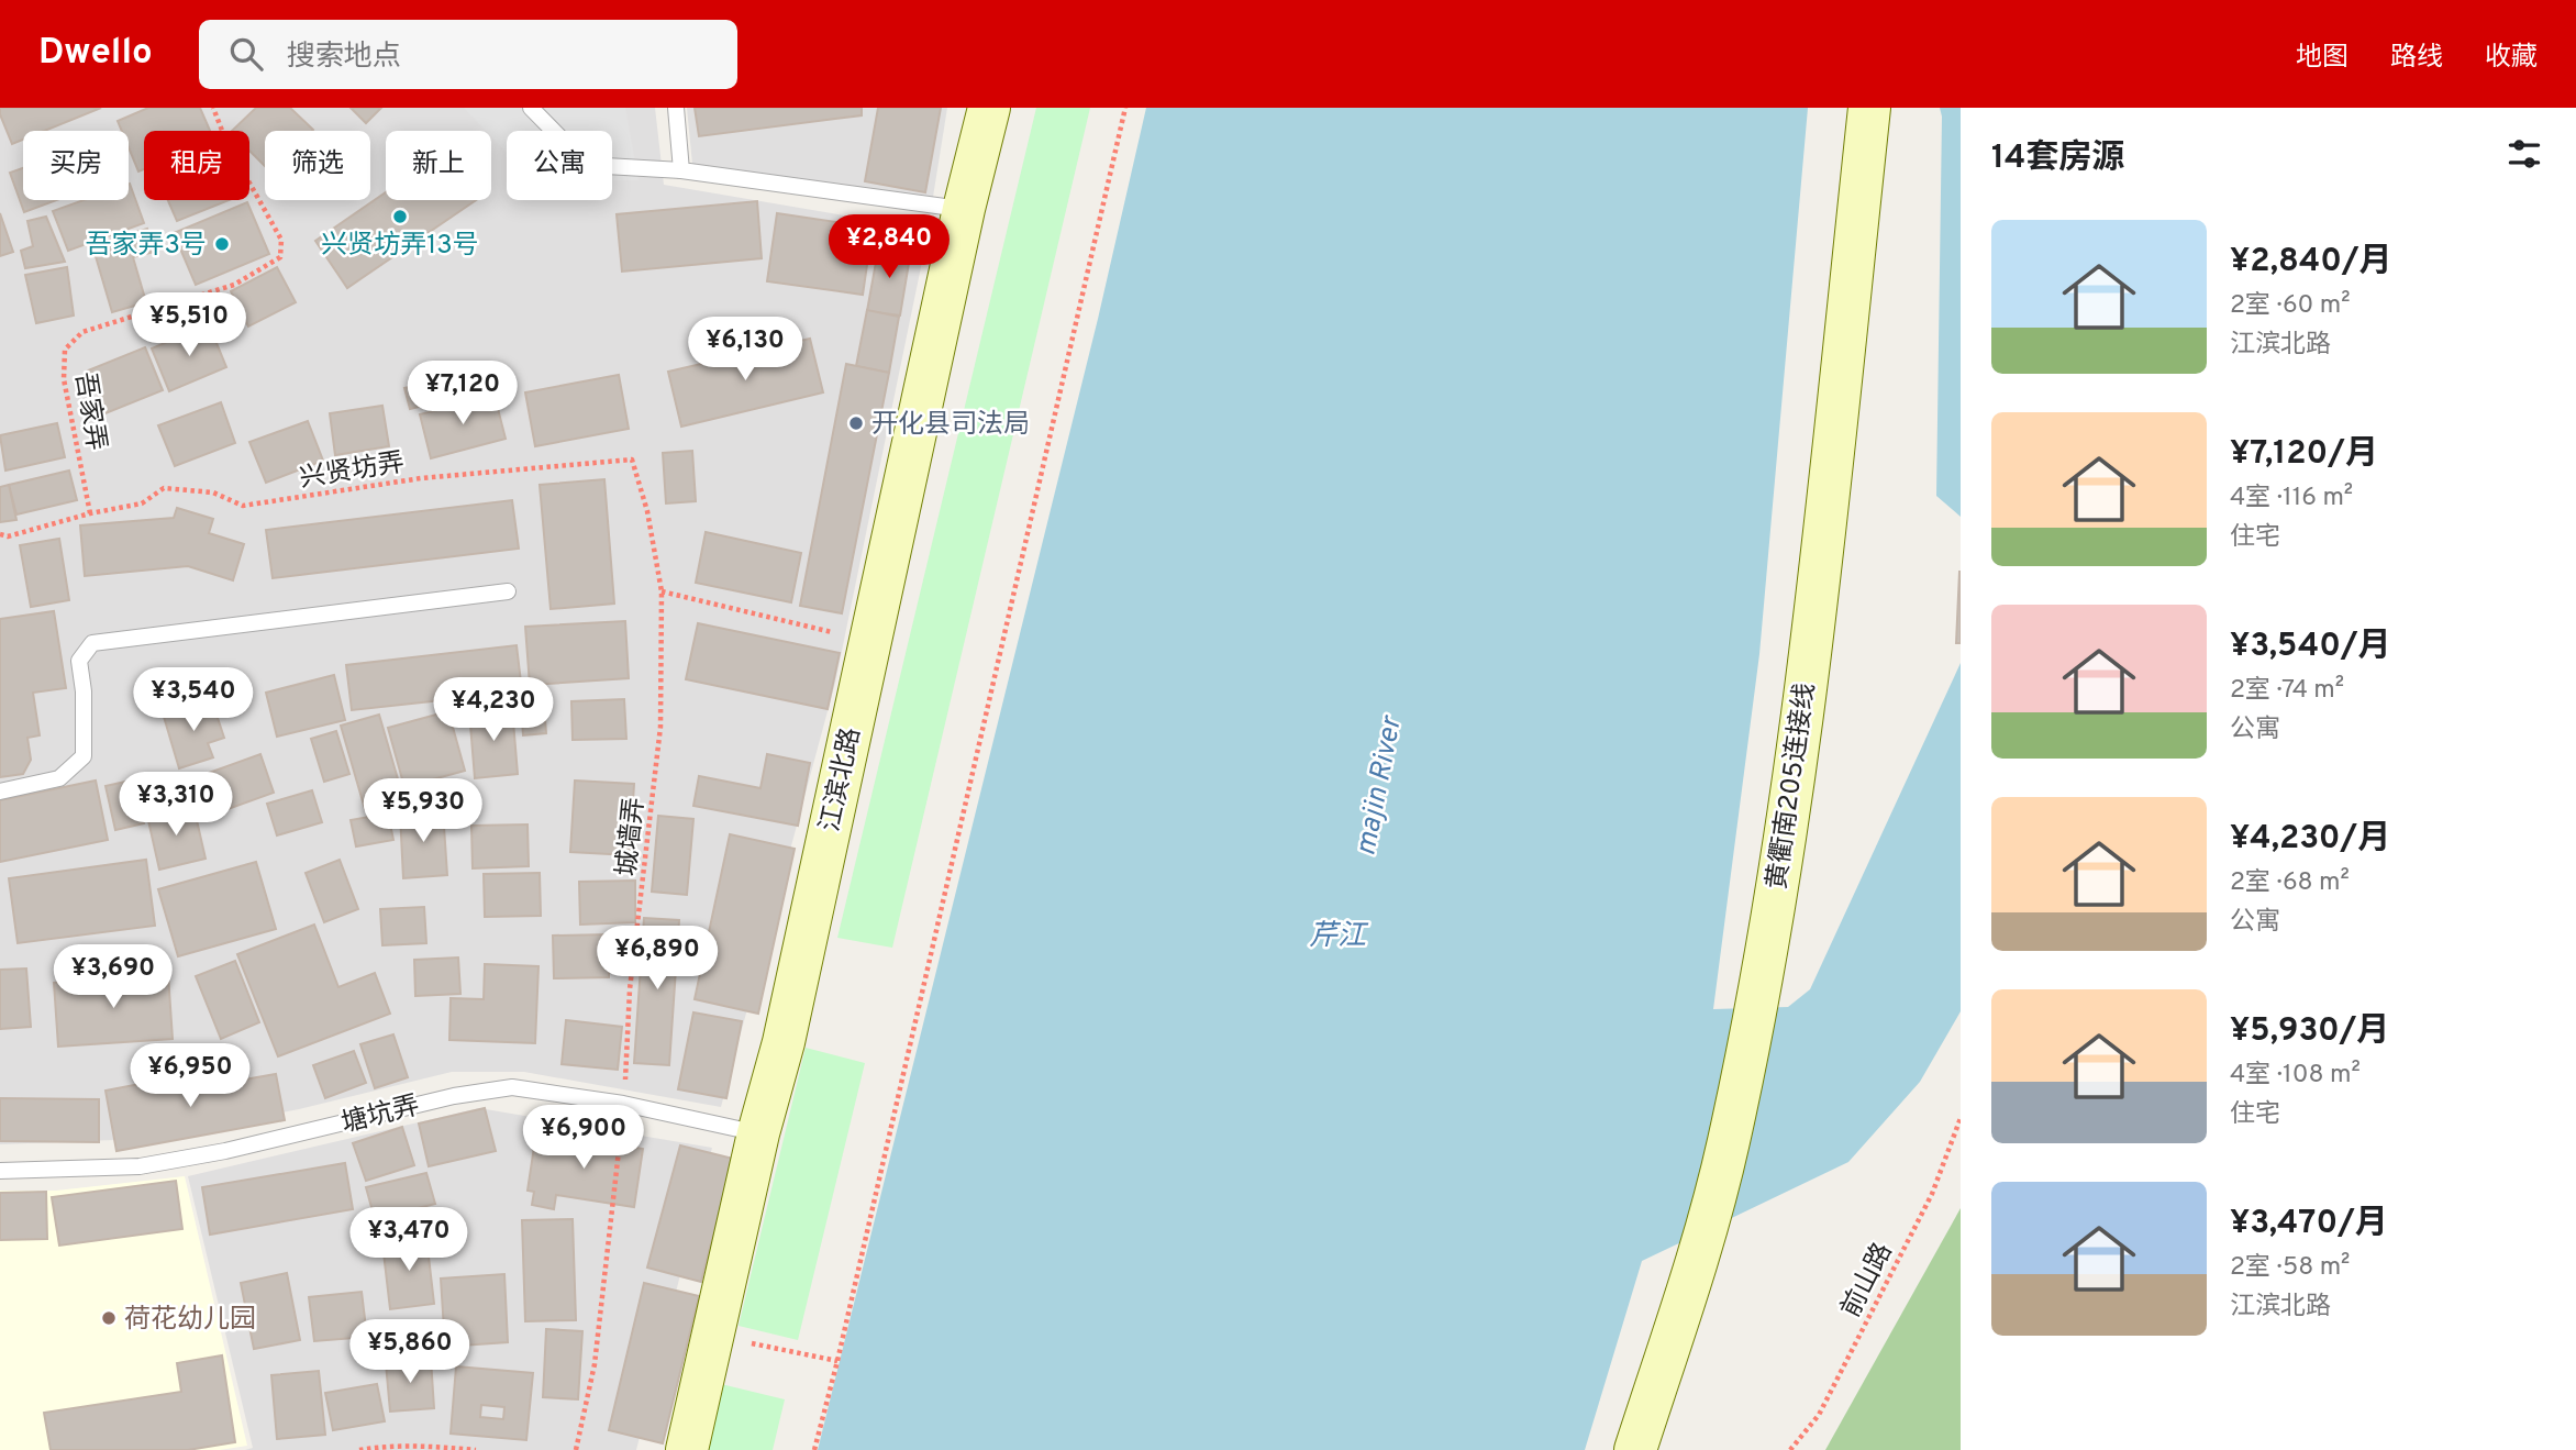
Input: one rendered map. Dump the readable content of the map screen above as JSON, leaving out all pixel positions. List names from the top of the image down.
{
  "streets": {
    "main road": ["江滨北路", "黄衢南205连接线"],
    "lane": ["塘坑弄"],
    "path": [
      "吾家弄",
      "兴贤坊弄",
      "城墙弄",
      "前山路"
    ]
  },
  "crossings": [
    ["吾家弄", "兴贤坊弄"],
    ["兴贤坊弄", "城墙弄"],
    ["江滨北路", "塘坑弄"],
    ["城墙弄", "塘坑弄"]
  ],
  "water": ["majin River", "芹江"],
  "places": [
    "兴贤坊弄13号",
    "吾家弄3号",
    "开化县司法局",
    "荷花幼儿园"
  ],
  "page": {
    "header": "Dwello",
    "search": "搜索地点",
    "nav": ["地图", "路线", "收藏"],
    "heading": "14套房源",
    "chip": [
      "买房",
      "租房",
      "筛选",
      "新上",
      "公寓"
    ],
    "list": [
      {
        "name": "¥2,840/月",
        "note": "2室 · 60 m² · 江滨北路"
      },
      {
        "name": "¥7,120/月",
        "note": "4室 · 116 m² · 住宅"
      },
      {
        "name": "¥3,540/月",
        "note": "2室 · 74 m² · 公寓"
      },
      {
        "name": "¥4,230/月",
        "note": "2室 · 68 m² · 公寓"
      },
      {
        "name": "¥5,930/月",
        "note": "4室 · 108 m² · 住宅"
      },
      {
        "name": "¥3,470/月",
        "note": "2室 · 58 m² · 江滨北路"
      }
    ],
    "price": [
      "¥2,840",
      "¥5,510",
      "¥6,130",
      "¥7,120",
      "¥3,540",
      "¥4,230",
      "¥3,310",
      "¥5,930",
      "¥6,890",
      "¥3,690",
      "¥6,950",
      "¥6,900",
      "¥3,470",
      "¥5,860"
    ]
  }
}
